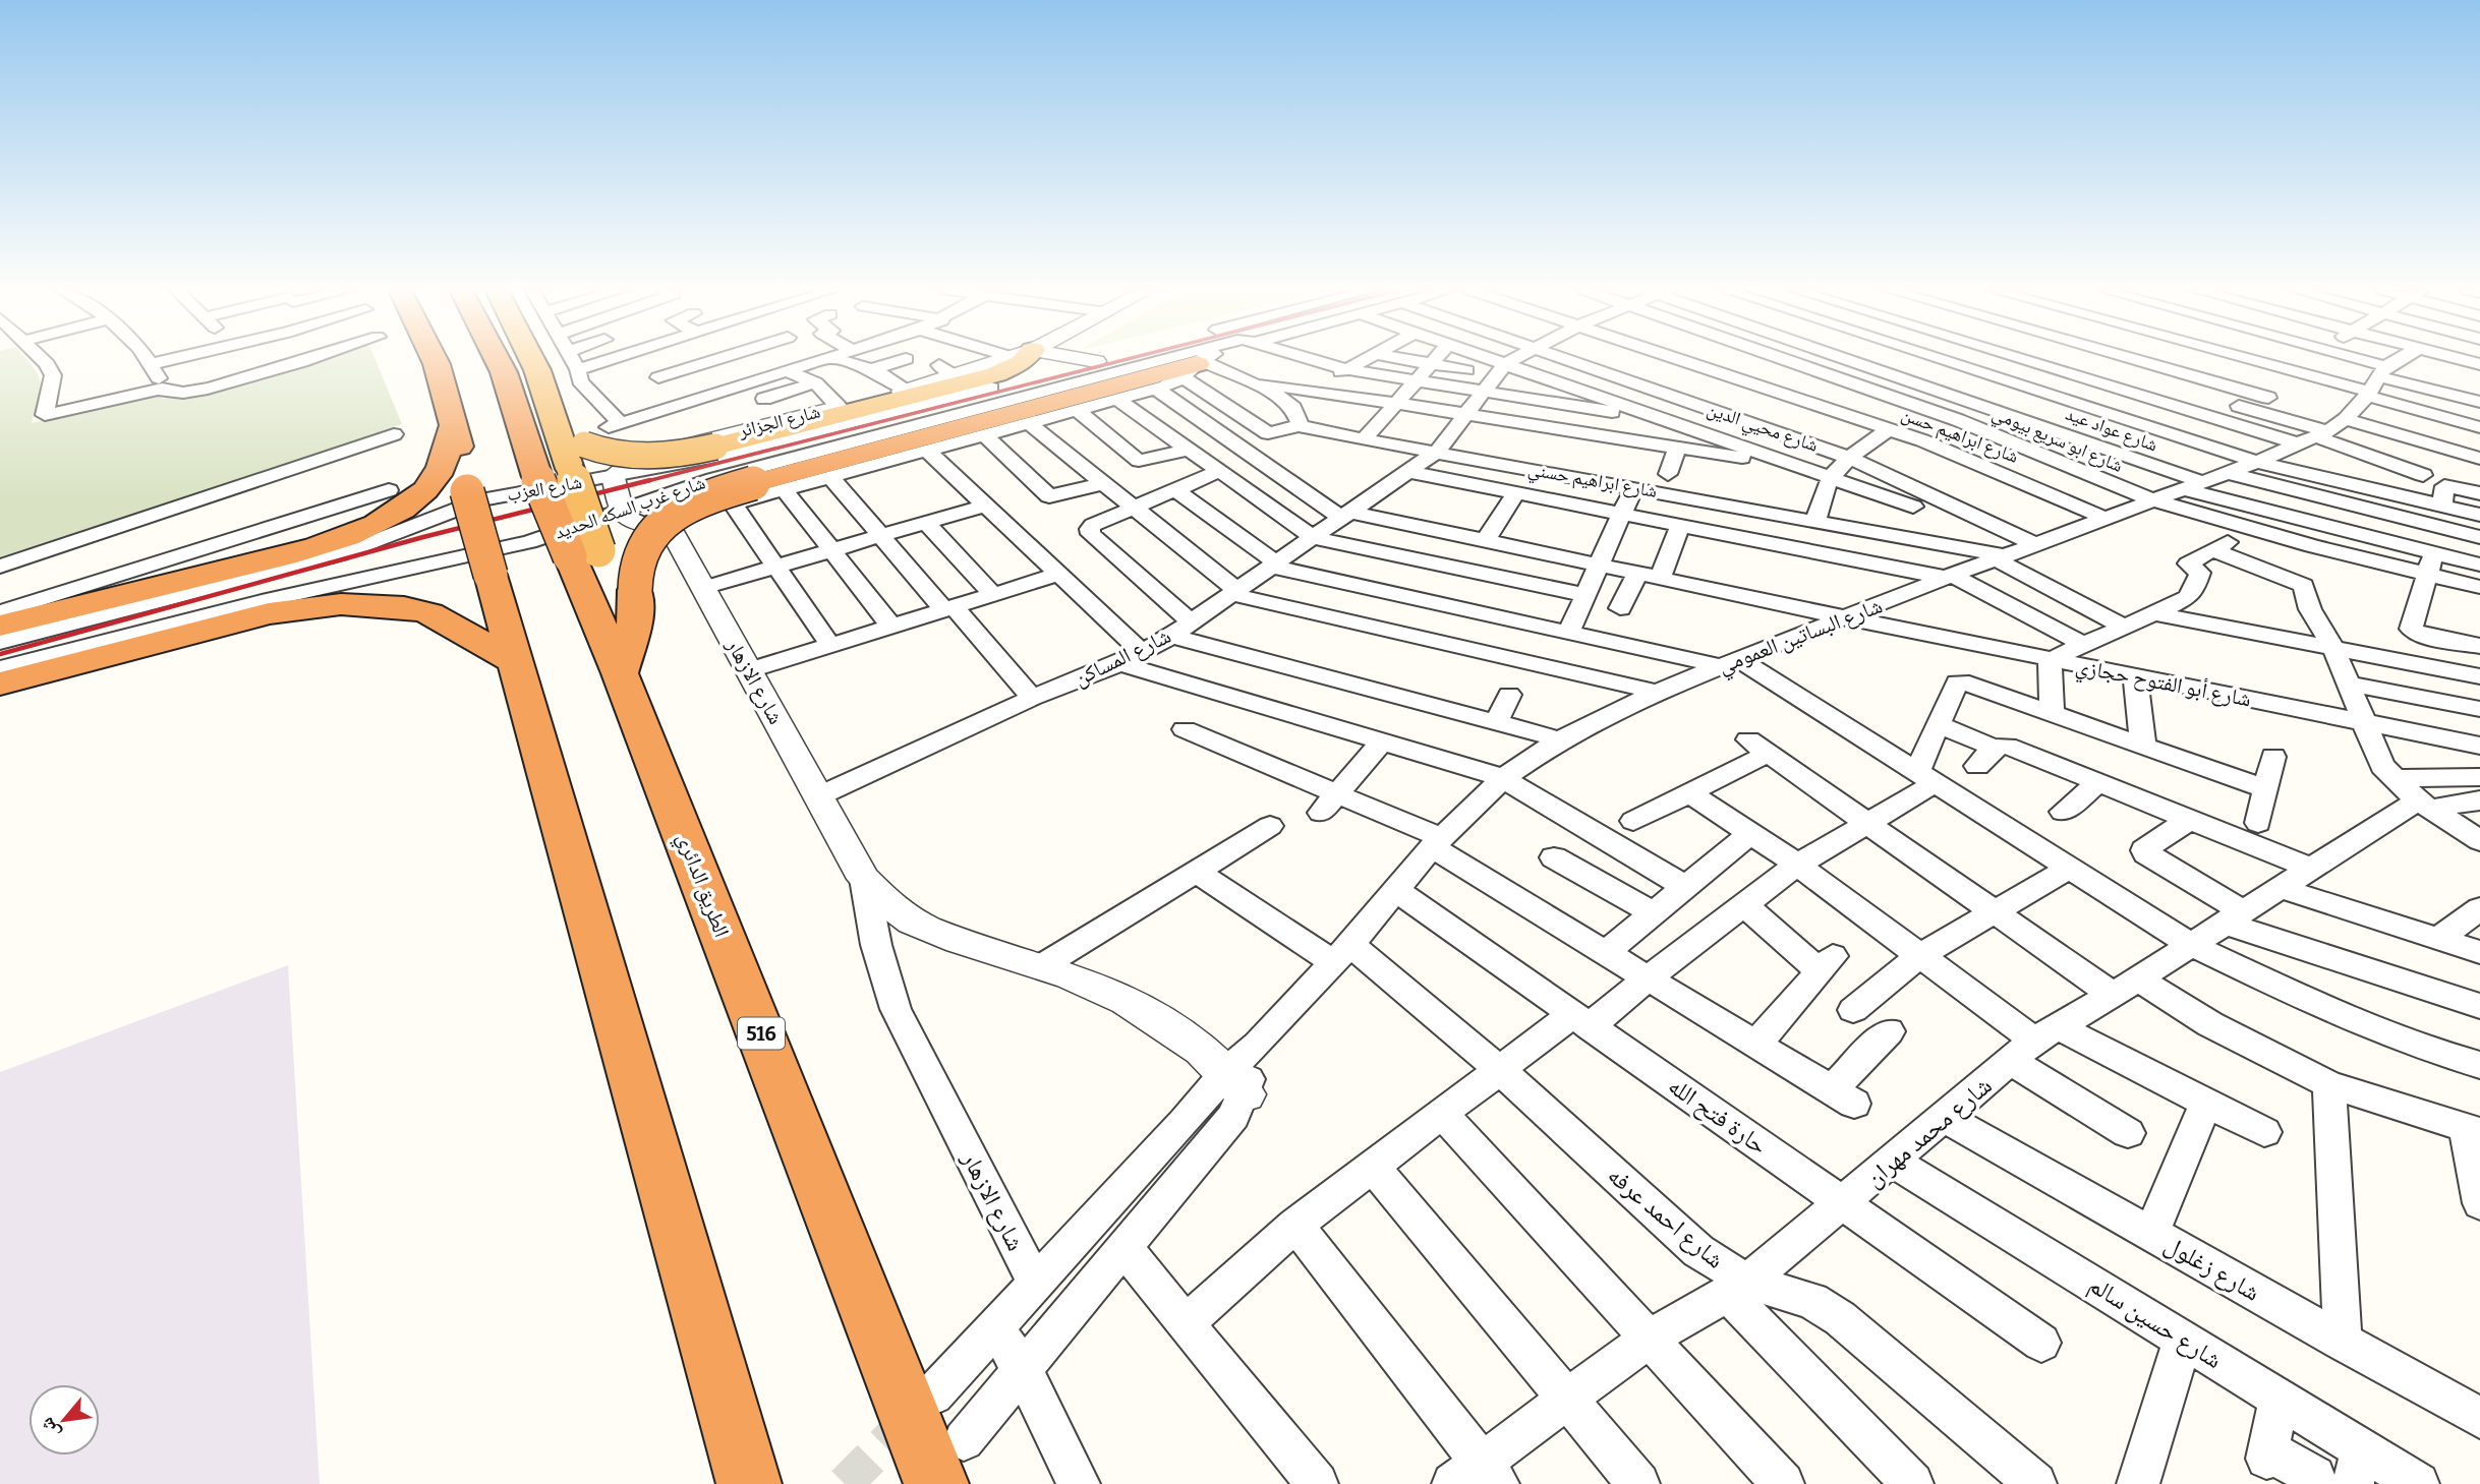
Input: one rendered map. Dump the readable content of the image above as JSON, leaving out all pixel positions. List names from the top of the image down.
{
  "streets": {
    "highway": ["الطريق الدائري", "516"],
    "street": [
      "شارع الجزائر",
      "شارع محيي الدين",
      "شارع عواد عيد",
      "شارع ابراهيم حسن",
      "شارع ابو سريع بيومي",
      "شارع ابراهيم حسني",
      "شارع العزب",
      "شارع غرب السكه الحديد",
      "شارع البساتين العمومي",
      "شارع المساكن",
      "شارع الازهار",
      "شارع أبو الفتوح حجازي",
      "حارة فتح الله",
      "شارع محمد مهران",
      "شارع احمد عرفه",
      "شارع زغلول",
      "شارع حسين سالم"
    ]
  },
  "crossings": [
    ["شارع الجزائر", "شارع العزب"],
    ["شارع محيي الدين", "شارع ابراهيم حسن"],
    ["شارع محيي الدين", "شارع البساتين العمومي"],
    ["شارع عواد عيد", "شارع البساتين العمومي"],
    ["شارع ابراهيم حسن", "شارع البساتين العمومي"],
    ["شارع ابو سريع بيومي", "شارع البساتين العمومي"],
    ["شارع ابراهيم حسني", "شارع البساتين العمومي"],
    ["شارع ابراهيم حسني", "شارع المساكن"],
    ["شارع غرب السكه الحديد", "شارع الازهار"],
    ["شارع البساتين العمومي", "شارع الازهار"],
    ["شارع البساتين العمومي", "شارع أبو الفتوح حجازي"],
    ["شارع البساتين العمومي", "حارة فتح الله"],
    ["شارع البساتين العمومي", "شارع احمد عرفه"],
    ["شارع المساكن", "شارع الازهار"],
    ["شارع المساكن", "شارع أبو الفتوح حجازي"],
    ["حارة فتح الله", "شارع محمد مهران"],
    ["شارع محمد مهران", "شارع احمد عرفه"],
    ["شارع محمد مهران", "شارع زغلول"],
    ["شارع محمد مهران", "شارع حسين سالم"]
  ],
  "north": "bottom left"
}
